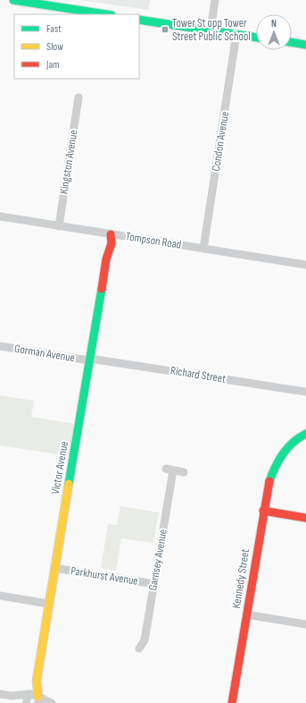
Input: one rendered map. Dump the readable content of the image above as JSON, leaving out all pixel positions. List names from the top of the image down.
{
  "streets": {
    "street": [
      "Condon Avenue",
      "Kingston Avenue",
      "Tompson Road",
      "Gorman Avenue",
      "Richard Street",
      "Victor Avenue",
      "Garnsey Avenue",
      "Parkhurst Avenue",
      "Kennedy Street"
    ]
  },
  "crossings": [
    ["Condon Avenue", "Tompson Road"],
    ["Kingston Avenue", "Tompson Road"],
    ["Tompson Road", "Victor Avenue"],
    ["Gorman Avenue", "Richard Street"],
    ["Gorman Avenue", "Victor Avenue"],
    ["Richard Street", "Victor Avenue"],
    ["Victor Avenue", "Parkhurst Avenue"],
    ["Garnsey Avenue", "Parkhurst Avenue"]
  ],
  "places": {
    "transit": ["Tower St opp Tower Street Public School"]
  },
  "legend": ["Fast", "Slow", "Jam"],
  "north": "top"
}
